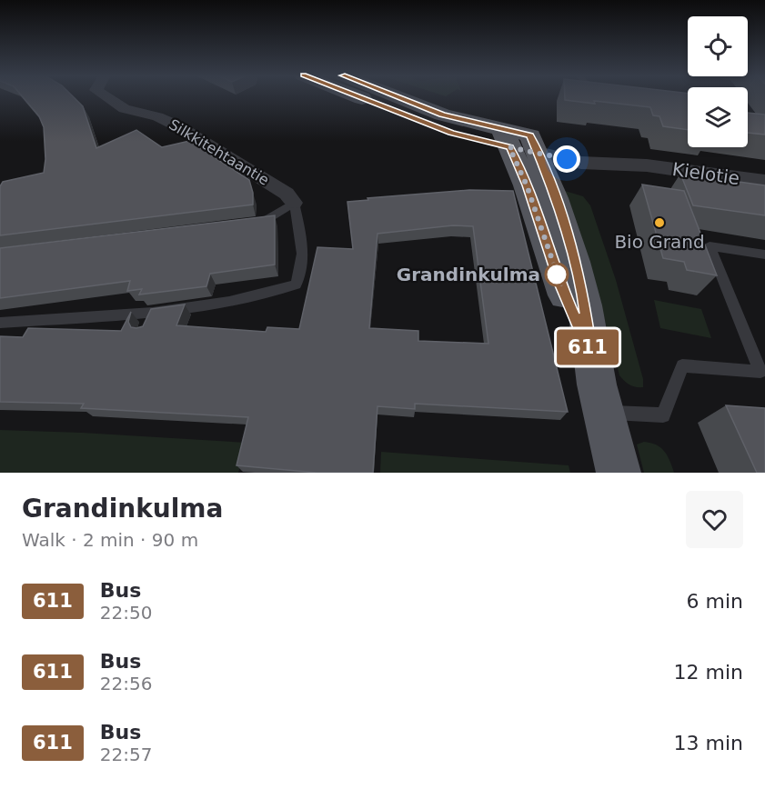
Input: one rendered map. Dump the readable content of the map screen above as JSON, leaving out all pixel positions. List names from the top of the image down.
{
  "streets": {
    "main road": ["Kielotie"],
    "street": ["Silkkitehtaantie"]
  },
  "places": ["Bio Grand", "Grandinkulma"],
  "lines": ["bus line 611"],
  "page": {
    "on_map": "611",
    "heading": ["Grandinkulma", "Walk · 2 min · 90 m"],
    "list": [
      {
        "mark": "611",
        "name": "Bus",
        "note": "22:50",
        "value": "6 min"
      },
      {
        "mark": "611",
        "name": "Bus",
        "note": "22:56",
        "value": "12 min"
      },
      {
        "mark": "611",
        "name": "Bus",
        "note": "22:57",
        "value": "13 min"
      }
    ]
  }
}
